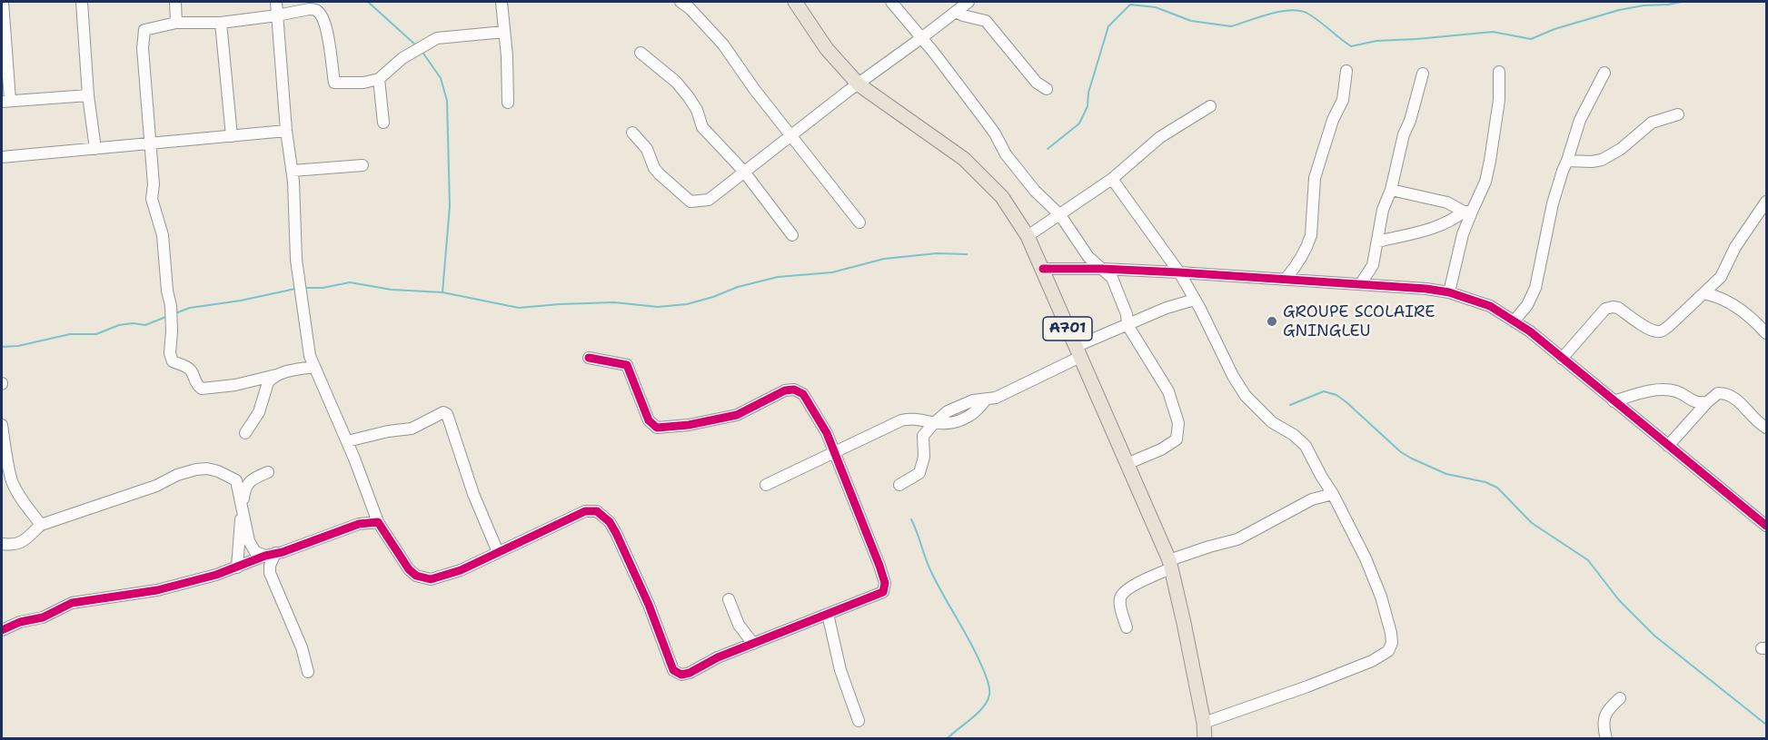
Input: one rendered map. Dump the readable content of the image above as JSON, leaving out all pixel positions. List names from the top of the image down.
{
  "streets": {
    "main road": ["A701"]
  },
  "places": ["GROUPE SCOLAIRE GNINGLEU"]
}
